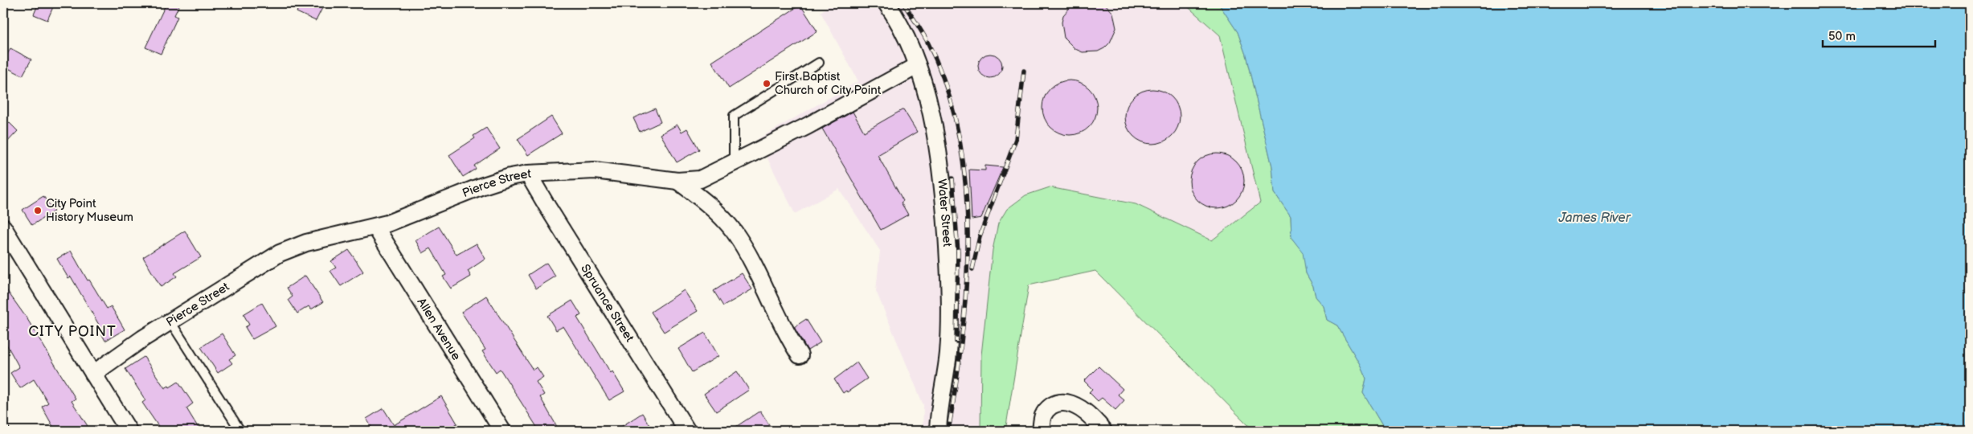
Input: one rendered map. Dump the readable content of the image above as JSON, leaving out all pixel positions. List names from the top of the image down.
{
  "streets": {
    "street": [
      "Pierce Street",
      "Water Street",
      "Spruance Street",
      "Allen Avenue"
    ]
  },
  "crossings": [
    ["Pierce Street", "Water Street"],
    ["Pierce Street", "Spruance Street"],
    ["Pierce Street", "Allen Avenue"]
  ],
  "districts": ["CITY POINT"],
  "water": ["James River"],
  "places": ["First Baptist Church of City Point", "City Point History Museum"],
  "scale_bar": "50 m"
}
